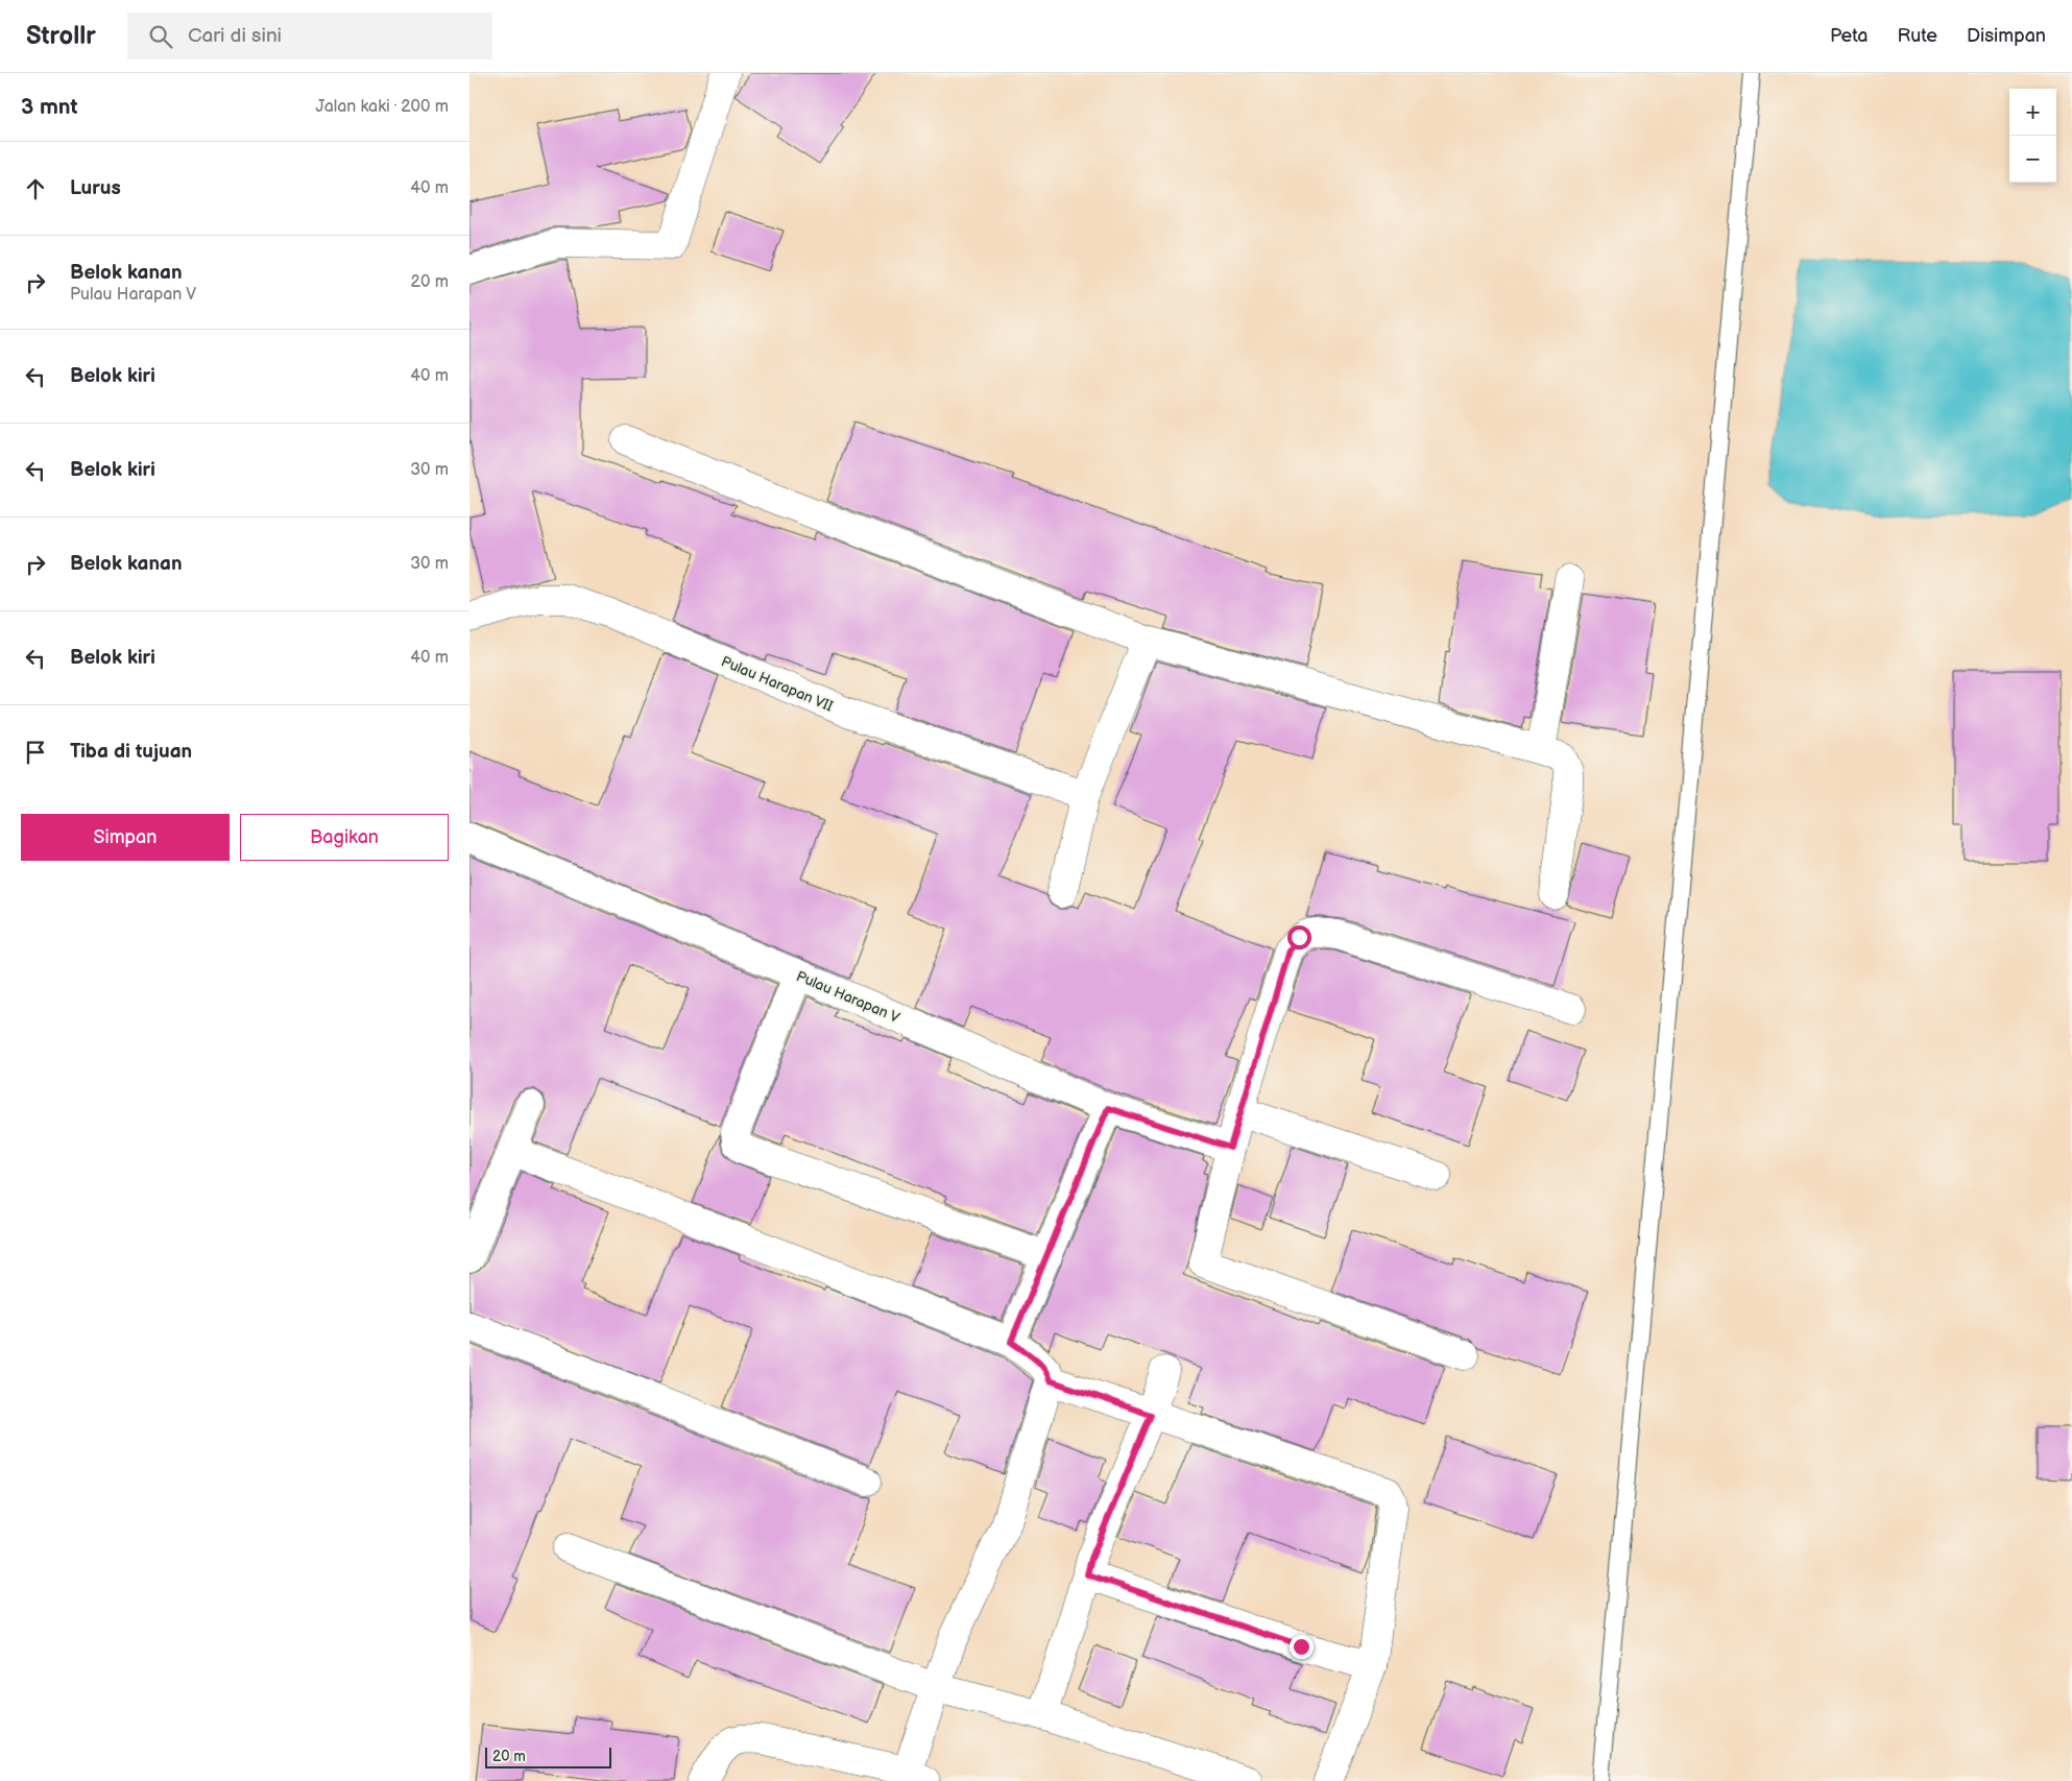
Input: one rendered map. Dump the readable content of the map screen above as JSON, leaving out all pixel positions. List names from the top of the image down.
{
  "streets": {
    "street": ["Pulau Harapan VII", "Pulau Harapan V"]
  },
  "scale_bar": "20 m",
  "page": {
    "header": "Strollr",
    "search": "Cari di sini",
    "nav": ["Peta", "Rute", "Disimpan"],
    "heading": ["3 mnt", "Jalan kaki · 200 m"],
    "map_buttons": ["+", "−"],
    "list": [
      ["Lurus", "40 m"],
      ["Belok kanan", "Pulau Harapan V", "20 m"],
      ["Belok kiri", "40 m"],
      ["Belok kiri", "30 m"],
      ["Belok kanan", "30 m"],
      ["Belok kiri", "40 m"],
      "Tiba di tujuan"
    ],
    "buttons": ["Simpan", "Bagikan"],
    "scale": "20 m"
  }
}
